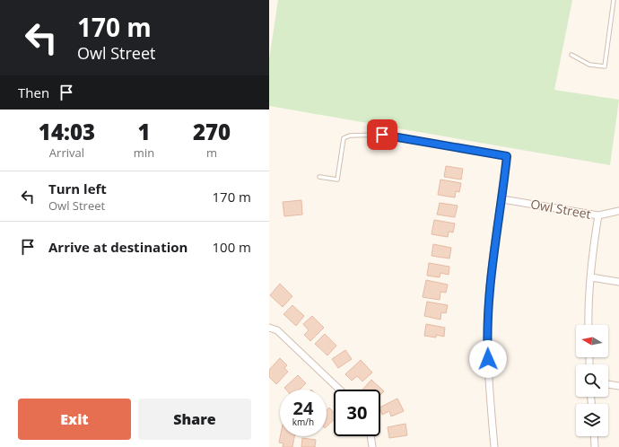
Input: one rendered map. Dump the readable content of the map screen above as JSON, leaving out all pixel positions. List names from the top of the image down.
{
  "streets": {
    "street": ["Owl Street"]
  },
  "north": "left",
  "page": {
    "turn": ["170 m", "Owl Street"],
    "then": "Then",
    "eta": [
      "14:03",
      "Arrival",
      "1",
      "min",
      "270",
      "m"
    ],
    "list": [
      {
        "name": "Turn left",
        "note": "Owl Street",
        "value": "170 m"
      },
      {
        "name": "Arrive at destination",
        "value": "100 m"
      }
    ],
    "speed": "24 km/h",
    "limit": "30",
    "buttons": ["Exit", "Share"]
  }
}
